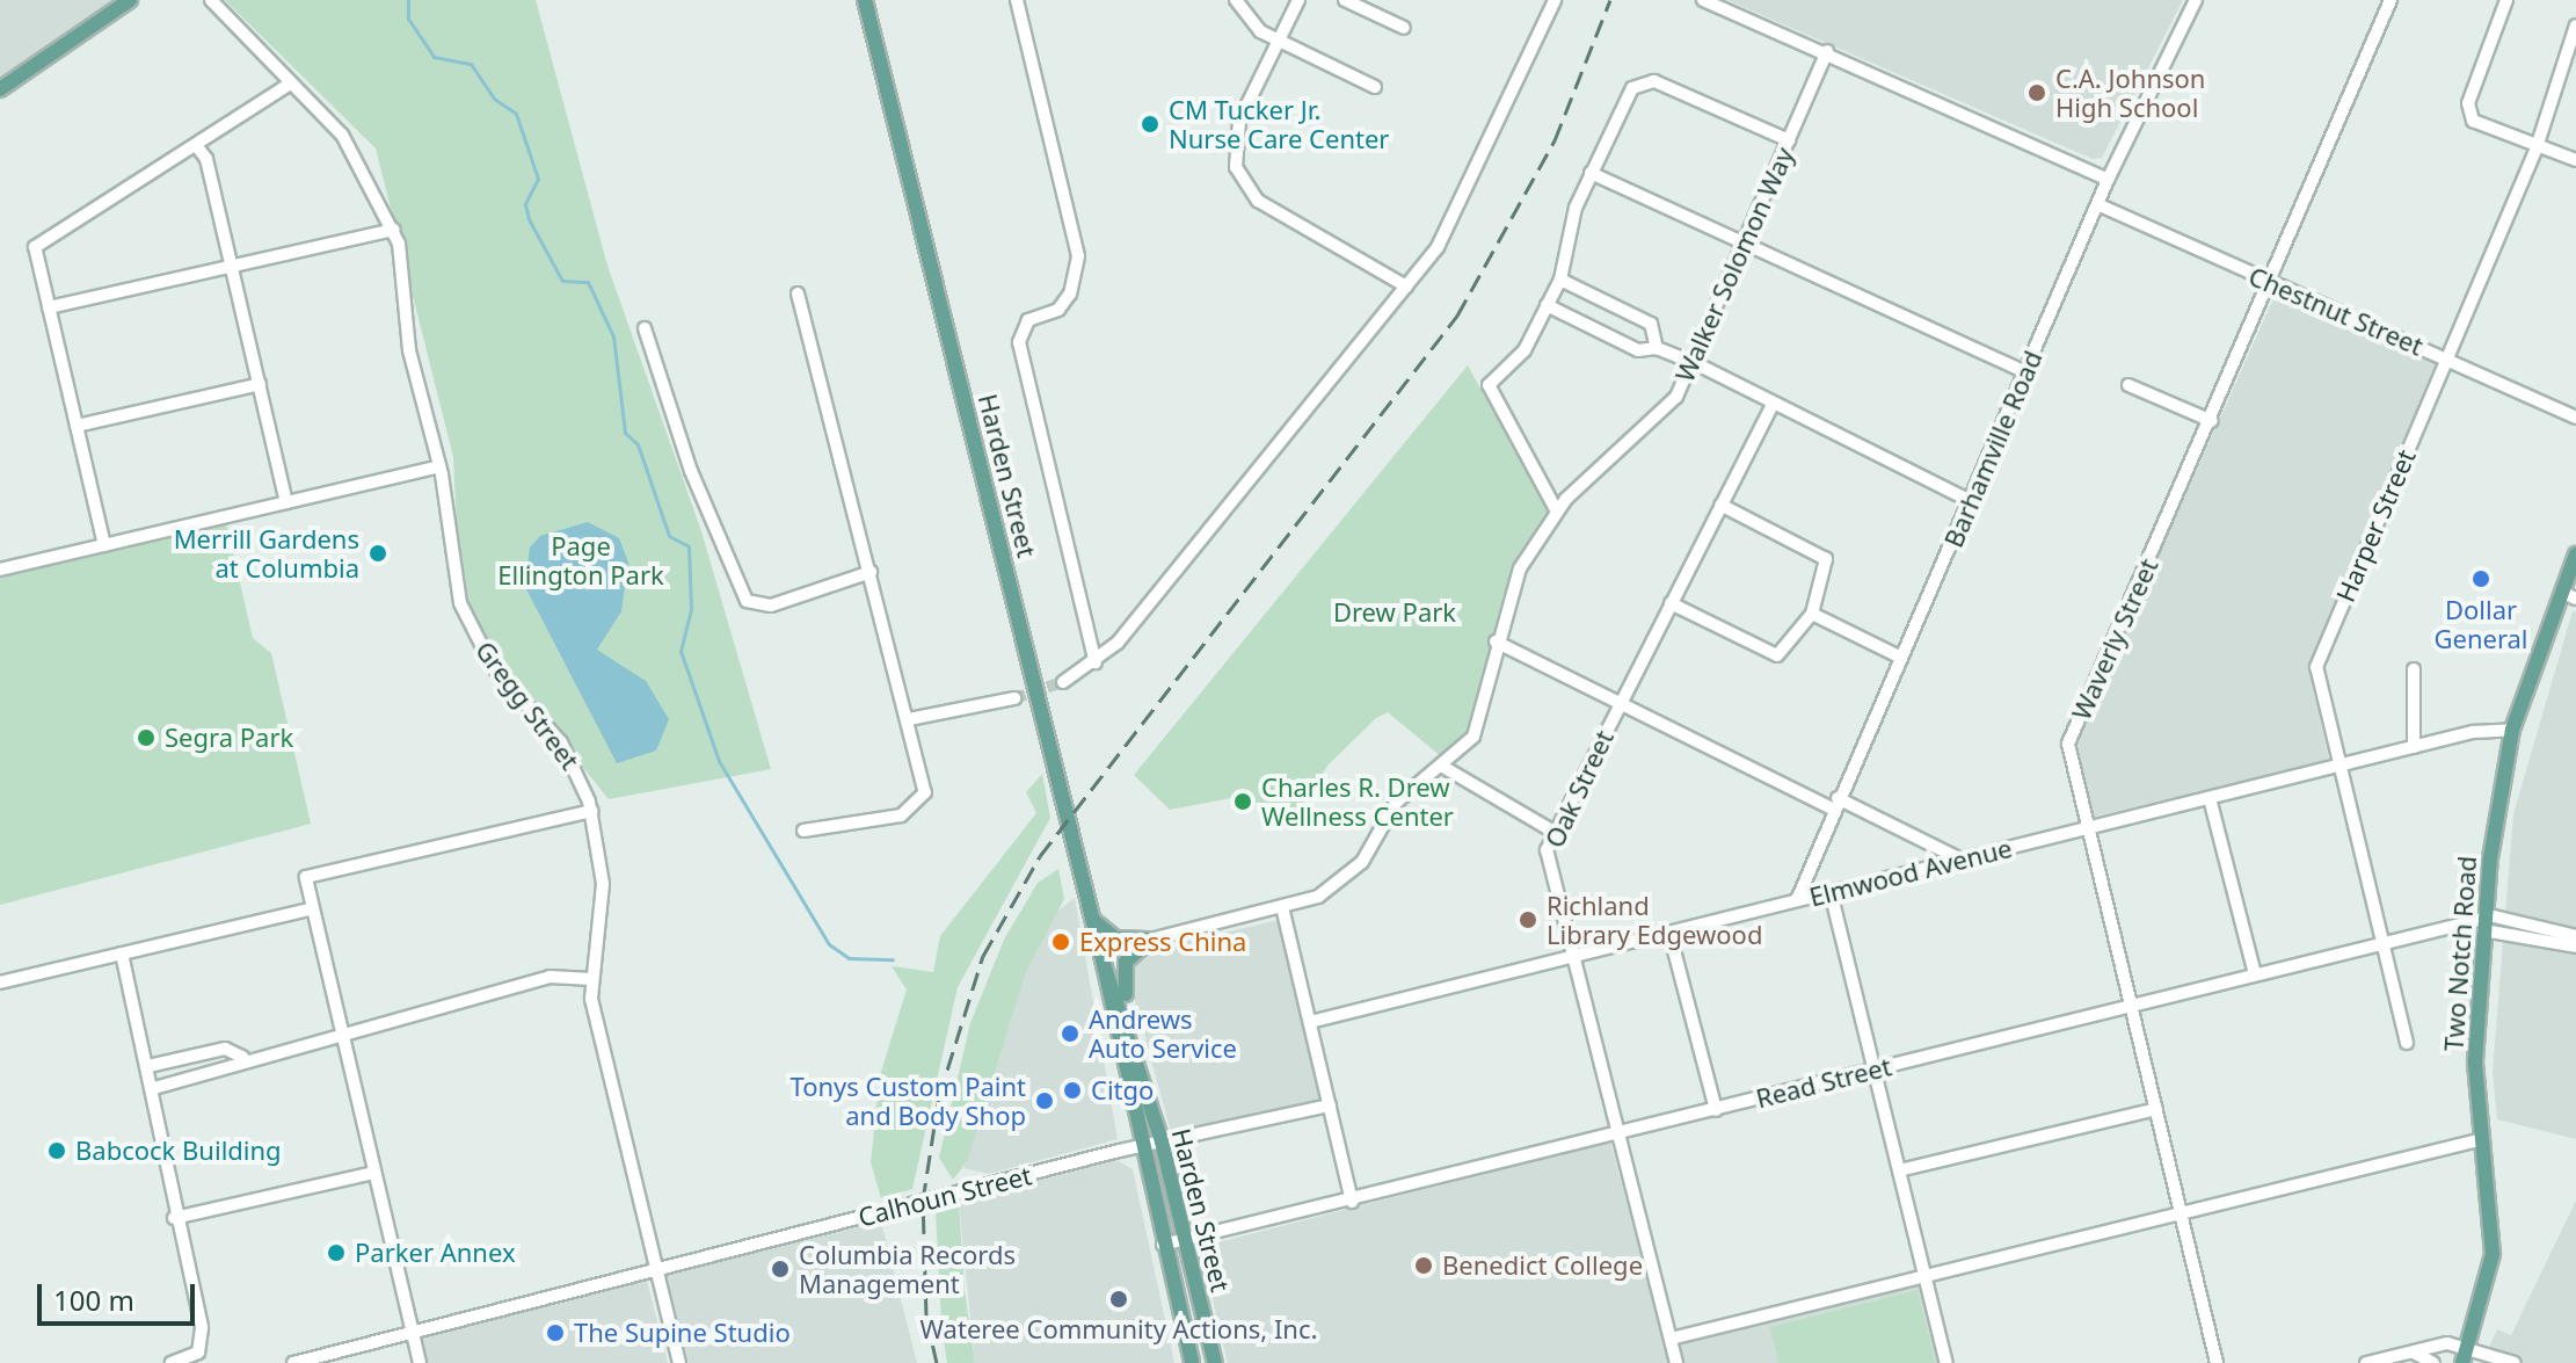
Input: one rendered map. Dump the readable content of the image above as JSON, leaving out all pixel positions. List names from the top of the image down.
{
  "streets": {
    "main road": ["Harden Street", "Two Notch Road"],
    "street": [
      "Walker Solomon Way",
      "Chestnut Street",
      "Barhamville Road",
      "Harper Street",
      "Waverly Street",
      "Gregg Street",
      "Oak Street",
      "Elmwood Avenue",
      "Read Street",
      "Calhoun Street"
    ]
  },
  "crossings": [
    ["Chestnut Street", "Barhamville Road"],
    ["Chestnut Street", "Harper Street"],
    ["Chestnut Street", "Waverly Street"],
    ["Barhamville Road", "Elmwood Avenue"],
    ["Harden Street", "Read Street"],
    ["Harden Street", "Calhoun Street"],
    ["Harper Street", "Elmwood Avenue"],
    ["Harper Street", "Read Street"],
    ["Waverly Street", "Elmwood Avenue"],
    ["Waverly Street", "Read Street"],
    ["Gregg Street", "Calhoun Street"],
    ["Oak Street", "Elmwood Avenue"],
    ["Oak Street", "Read Street"],
    ["Elmwood Avenue", "Two Notch Road"],
    ["Two Notch Road", "Read Street"]
  ],
  "parks": ["Page Ellington Park", "Drew Park"],
  "places": [
    "C.A. Johnson High School",
    "CM Tucker Jr. Nurse Care Center",
    "Merrill Gardens at Columbia",
    "Dollar General",
    "Segra Park",
    "Charles R. Drew Wellness Center",
    "Richland Library Edgewood",
    "Express China",
    "Andrews Auto Service",
    "Citgo",
    "Tonys Custom Paint and Body Shop",
    "Babcock Building",
    "Parker Annex",
    "Benedict College",
    "Columbia Records Management",
    "Wateree Community Actions, Inc.",
    "The Supine Studio"
  ],
  "scale_bar": "100 m"
}
